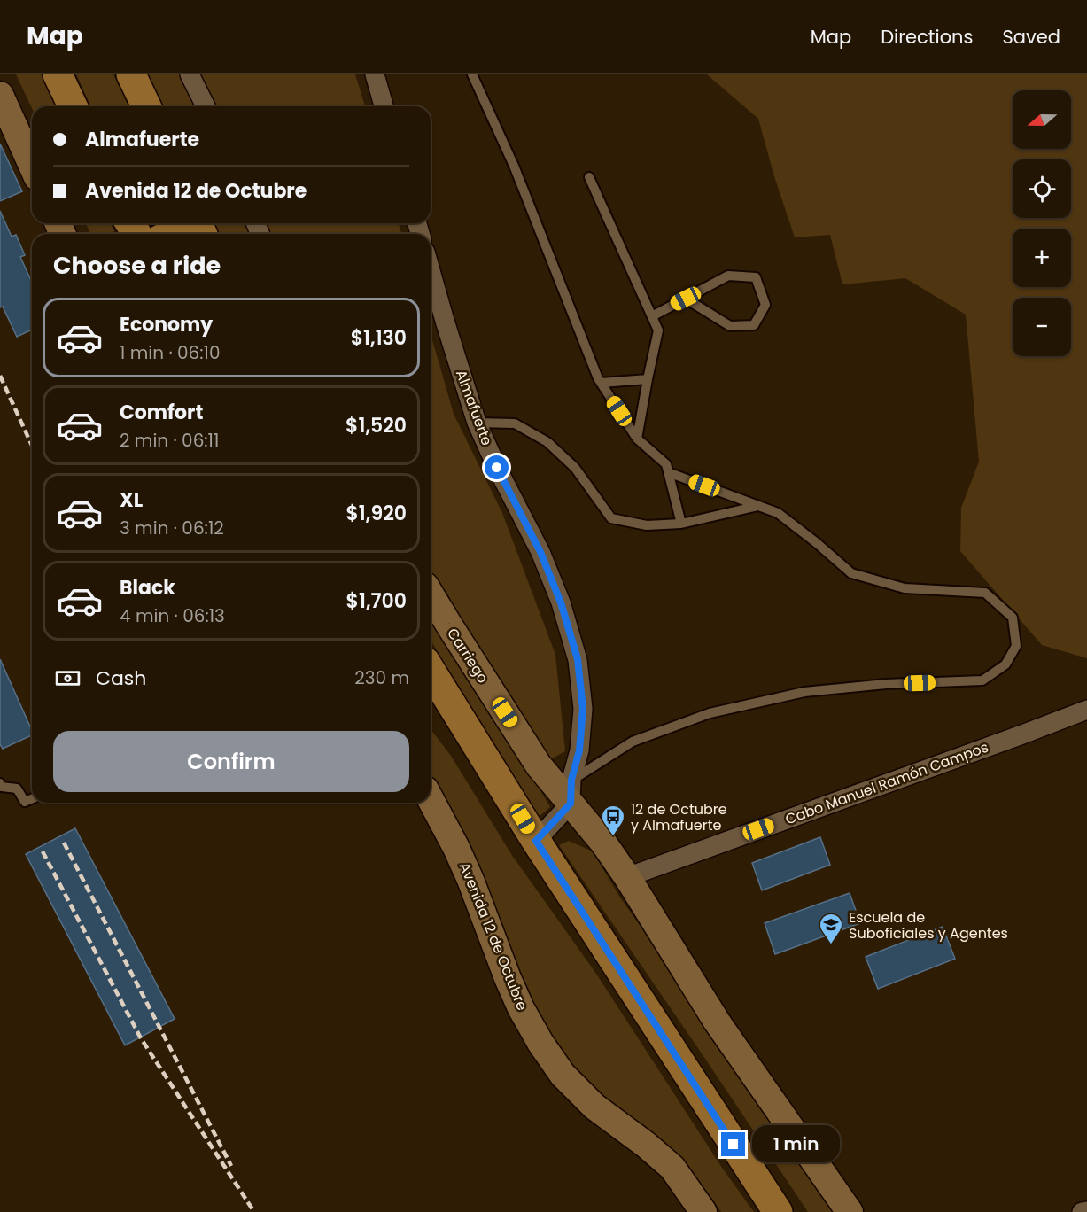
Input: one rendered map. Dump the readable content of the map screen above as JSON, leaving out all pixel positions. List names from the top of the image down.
{
  "streets": {
    "street": [
      "Almafuerte",
      "Carriego",
      "Cabo Manuel Ramón Campos",
      "Avenida 12 de Octubre"
    ]
  },
  "crossings": [
    ["Almafuerte", "Carriego"],
    ["Carriego", "Cabo Manuel Ramón Campos"]
  ],
  "places": {
    "bus stop": ["12 de Octubre y Almafuerte"],
    "school or university": ["Escuela de Suboficiales y Agentes"]
  },
  "north": "left",
  "page": {
    "header": "Map",
    "nav": ["Map", "Directions", "Saved"],
    "map_buttons": ["+", "−"],
    "banner": ["Almafuerte", "Avenida 12 de Octubre"],
    "heading": "Choose a ride",
    "list": [
      {
        "name": "Economy",
        "note": "1 min · 06:10",
        "value": "$1,130"
      },
      {
        "name": "Comfort",
        "note": "2 min · 06:11",
        "value": "$1,520"
      },
      {
        "name": "XL",
        "note": "3 min · 06:12",
        "value": "$1,920"
      },
      {
        "name": "Black",
        "note": "4 min · 06:13",
        "value": "$1,700"
      }
    ],
    "pay": ["Cash", "230 m"],
    "buttons": "Confirm",
    "bubble": "1 min"
  }
}
